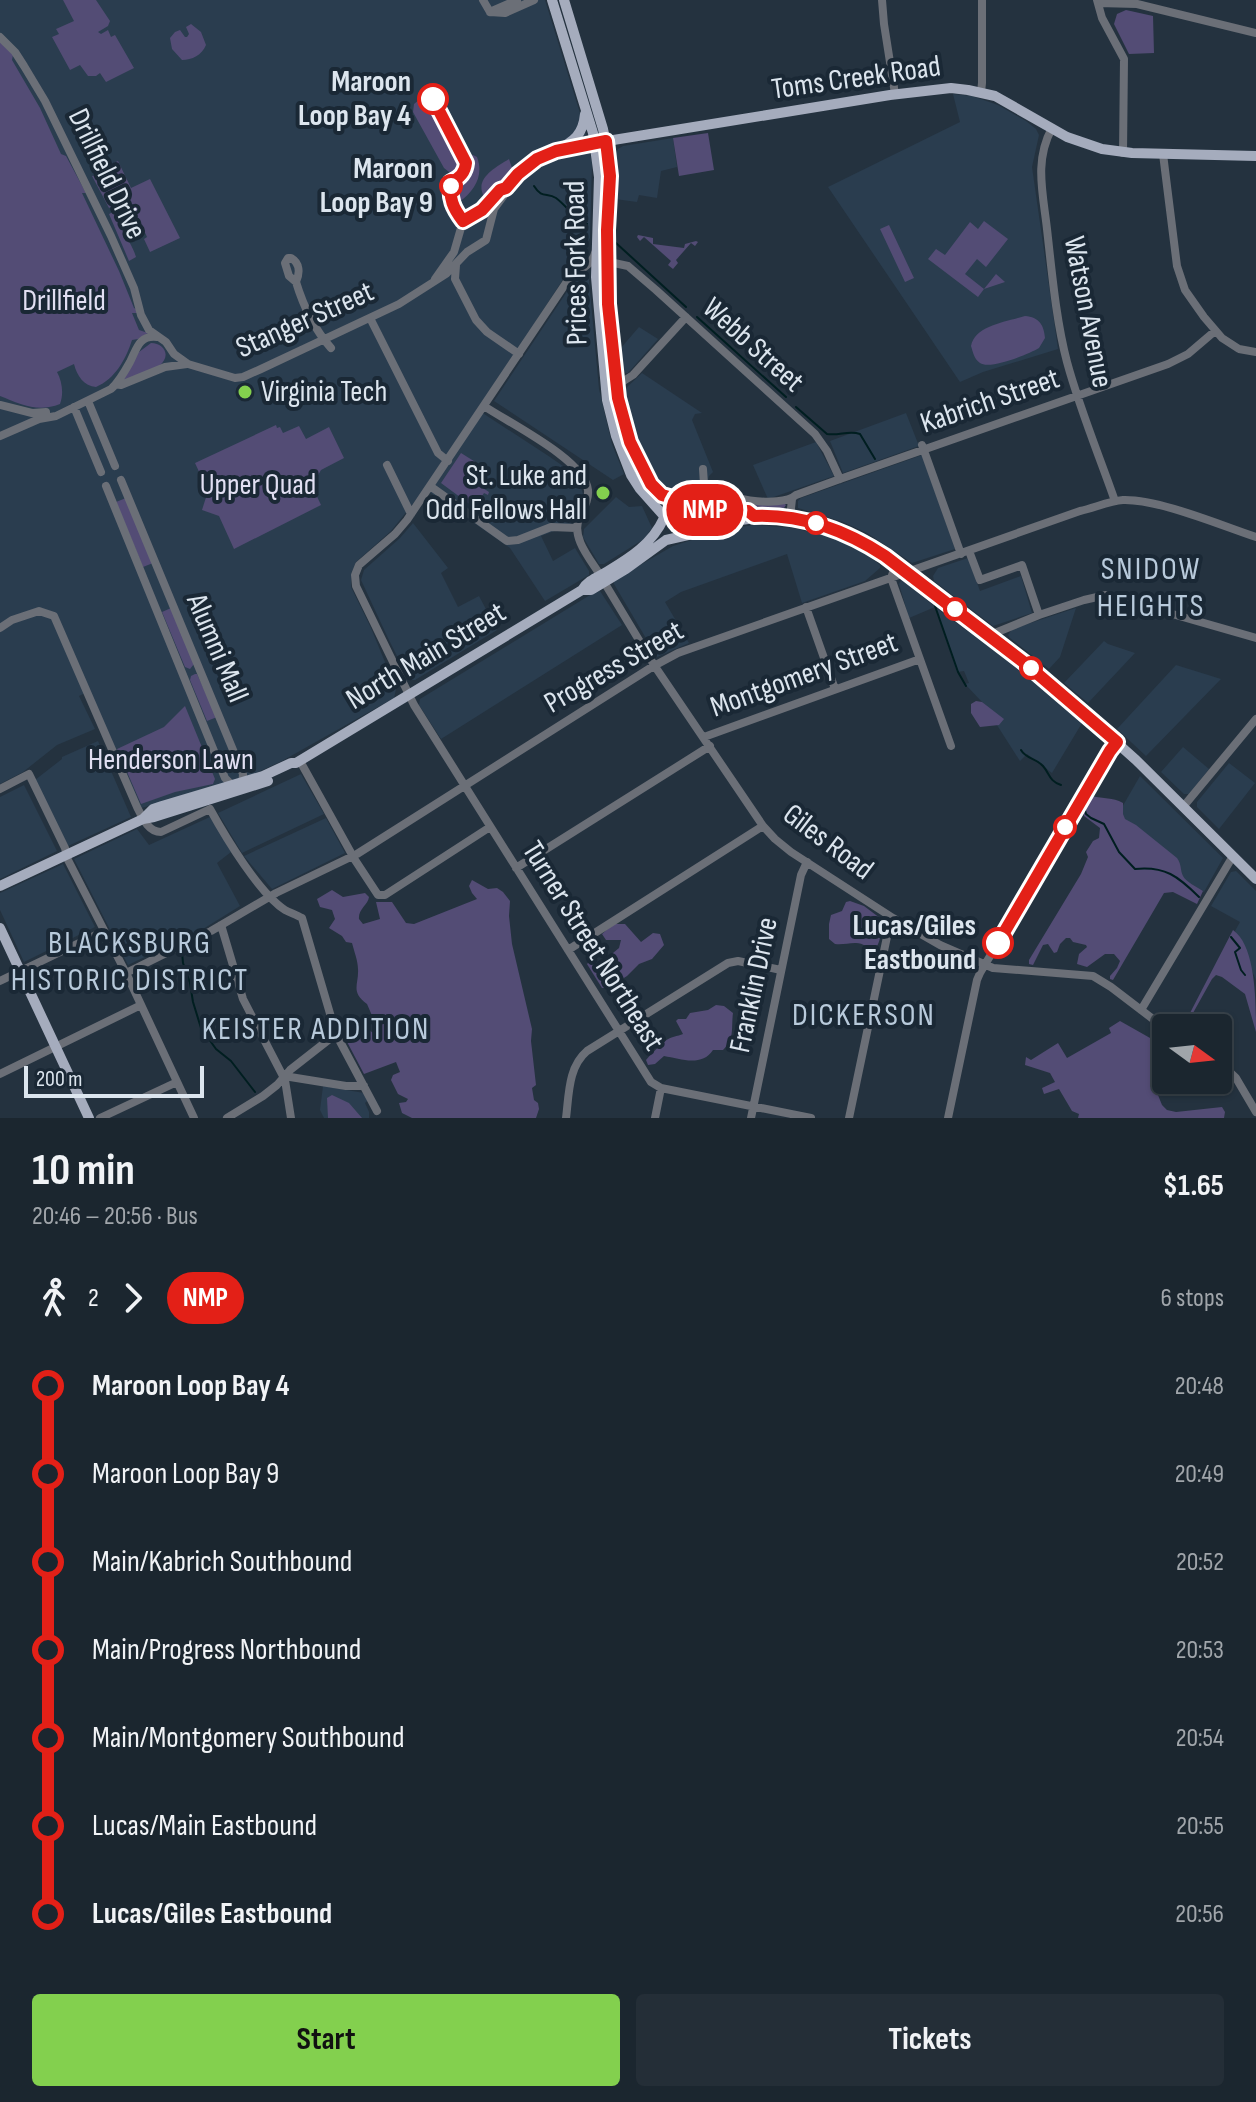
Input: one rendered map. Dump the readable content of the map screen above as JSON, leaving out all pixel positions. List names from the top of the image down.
{
  "streets": {
    "main road": ["Toms Creek Road", "Prices Fork Road", "North Main Street"],
    "street": [
      "Drillfield Drive",
      "Watson Avenue",
      "Stanger Street",
      "Webb Street",
      "Kabrich Street",
      "Alumni Mall",
      "Progress Street",
      "Montgomery Street",
      "Giles Road",
      "Turner Street Northeast",
      "Franklin Drive"
    ]
  },
  "crossings": [
    ["Toms Creek Road", "Prices Fork Road"],
    ["Toms Creek Road", "Watson Avenue"],
    ["Drillfield Drive", "Stanger Street"],
    ["Prices Fork Road", "Webb Street"],
    ["Prices Fork Road", "North Main Street"],
    ["Watson Avenue", "Kabrich Street"],
    ["Watson Avenue", "Progress Street"],
    ["Webb Street", "Kabrich Street"],
    ["Alumni Mall", "North Main Street"],
    ["North Main Street", "Giles Road"],
    ["North Main Street", "Turner Street Northeast"],
    ["Progress Street", "Giles Road"],
    ["Progress Street", "Turner Street Northeast"],
    ["Montgomery Street", "Giles Road"],
    ["Montgomery Street", "Turner Street Northeast"],
    ["Giles Road", "Franklin Drive"],
    ["Turner Street Northeast", "Franklin Drive"]
  ],
  "districts": [
    "SNIDOW HEIGHTS",
    "BLACKSBURG HISTORIC DISTRICT",
    "DICKERSON",
    "KEISTER ADDITION"
  ],
  "parks": ["Drillfield", "Upper Quad", "Henderson Lawn"],
  "places": [
    "Maroon Loop Bay 4",
    "Maroon Loop Bay 9",
    "Virginia Tech",
    "St. Luke and Odd Fellows Hall",
    "Lucas/Giles Eastbound"
  ],
  "lines": ["bus line NMP"],
  "scale_bar": "200 m",
  "north": "right",
  "page": {
    "on_map": "NMP",
    "scale": "200 m",
    "heading": ["10 min", "20:46 – 20:56 · Bus", "$1.65"],
    "legs": ["2", "NMP", "6 stops"],
    "list": [
      {
        "name": "Maroon Loop Bay 4",
        "value": "20:48"
      },
      {
        "name": "Maroon Loop Bay 9",
        "value": "20:49"
      },
      {
        "name": "Main/Kabrich Southbound",
        "value": "20:52"
      },
      {
        "name": "Main/Progress Northbound",
        "value": "20:53"
      },
      {
        "name": "Main/Montgomery Southbound",
        "value": "20:54"
      },
      {
        "name": "Lucas/Main Eastbound",
        "value": "20:55"
      },
      {
        "name": "Lucas/Giles Eastbound",
        "value": "20:56"
      }
    ],
    "buttons": ["Start", "Tickets"]
  }
}
